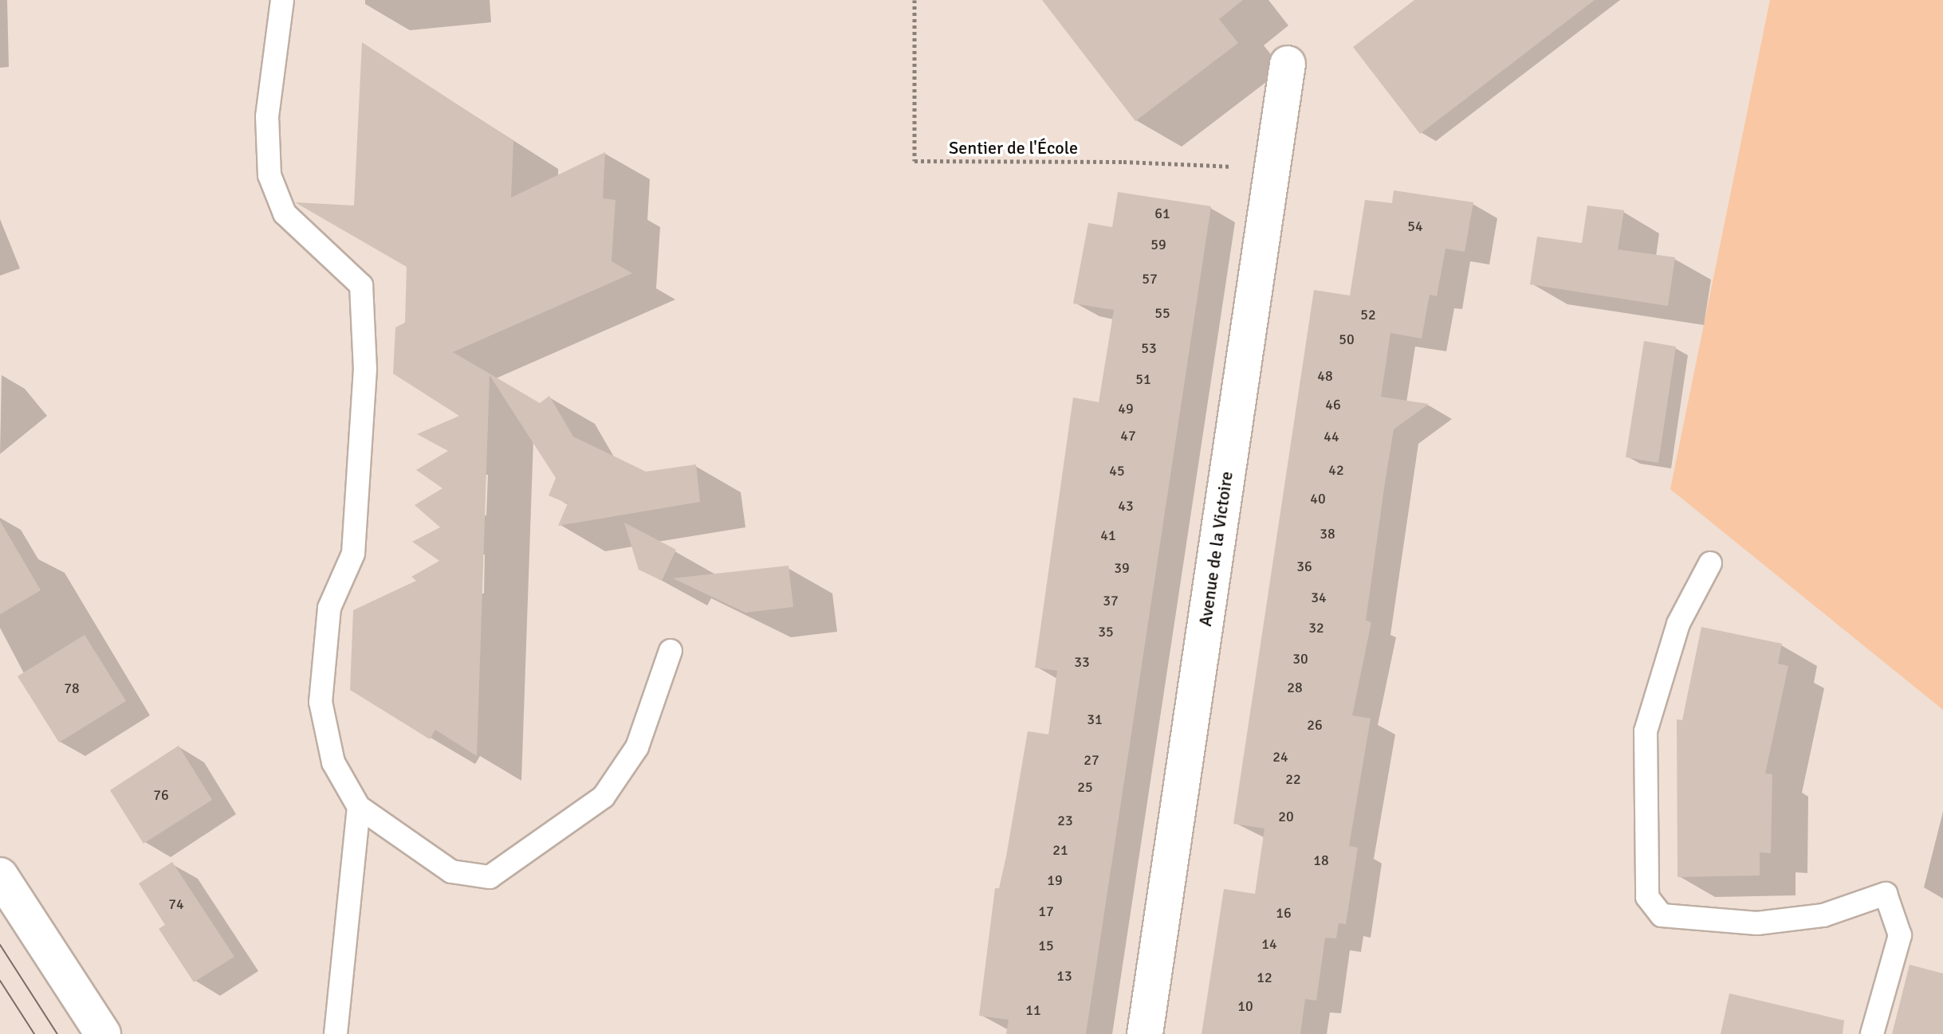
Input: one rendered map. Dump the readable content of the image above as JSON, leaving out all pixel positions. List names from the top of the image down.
{
  "streets": {
    "street": ["Avenue de la Victoire"],
    "path": ["Sentier de l'École"]
  },
  "crossings": [
    ["Sentier de l'École", "Avenue de la Victoire"]
  ],
  "house_numbers": [
    "61",
    "54",
    "59",
    "57",
    "55",
    "52",
    "50",
    "53",
    "48",
    "51",
    "46",
    "49",
    "47",
    "44",
    "42",
    "45",
    "40",
    "43",
    "38",
    "41",
    "36",
    "39",
    "34",
    "37",
    "32",
    "35",
    "30",
    "33",
    "28",
    "78",
    "31",
    "26",
    "24",
    "27",
    "22",
    "25",
    "76",
    "20",
    "23",
    "21",
    "18",
    "19",
    "74",
    "17",
    "16",
    "14",
    "15",
    "13",
    "12",
    "10",
    "11"
  ]
}
